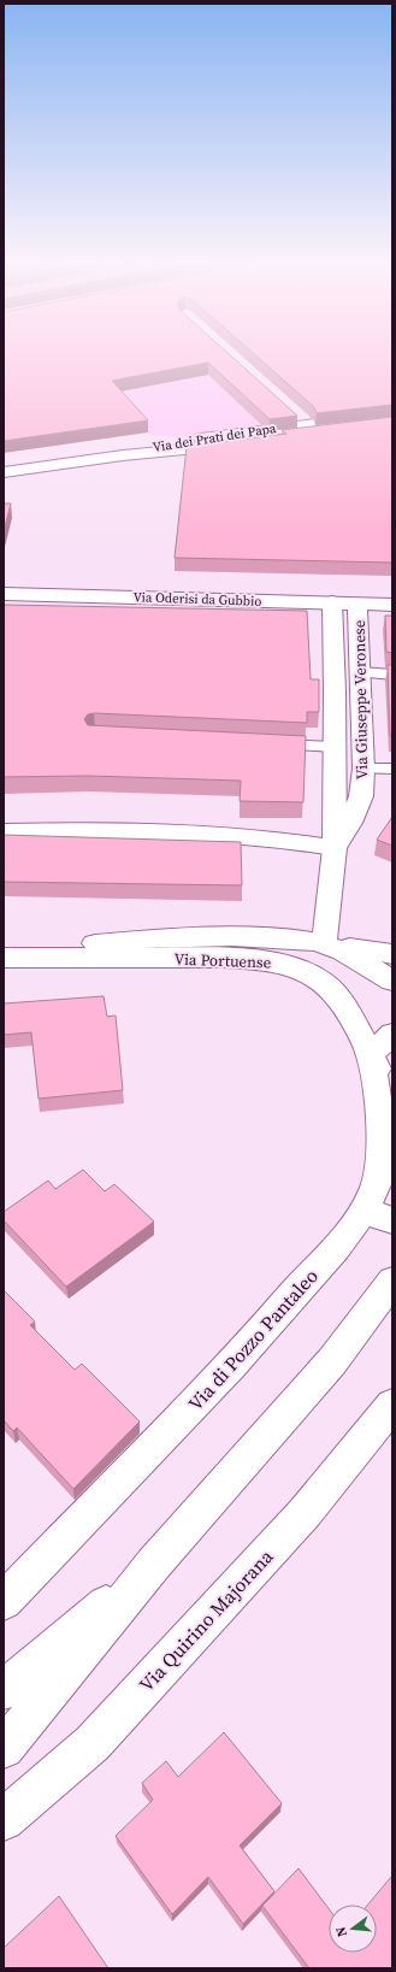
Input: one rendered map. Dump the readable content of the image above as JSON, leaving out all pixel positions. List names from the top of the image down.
{
  "streets": {
    "street": [
      "Via dei Prati dei Papa",
      "Via Oderisi da Gubbio",
      "Via Giuseppe Veronese",
      "Via Portuense",
      "Via di Pozzo Pantaleo",
      "Via Quirino Majorana"
    ]
  },
  "crossings": [
    ["Via Oderisi da Gubbio", "Via Giuseppe Veronese"],
    ["Via Giuseppe Veronese", "Via Portuense"],
    ["Via Portuense", "Via di Pozzo Pantaleo"]
  ],
  "north": "left"
}
